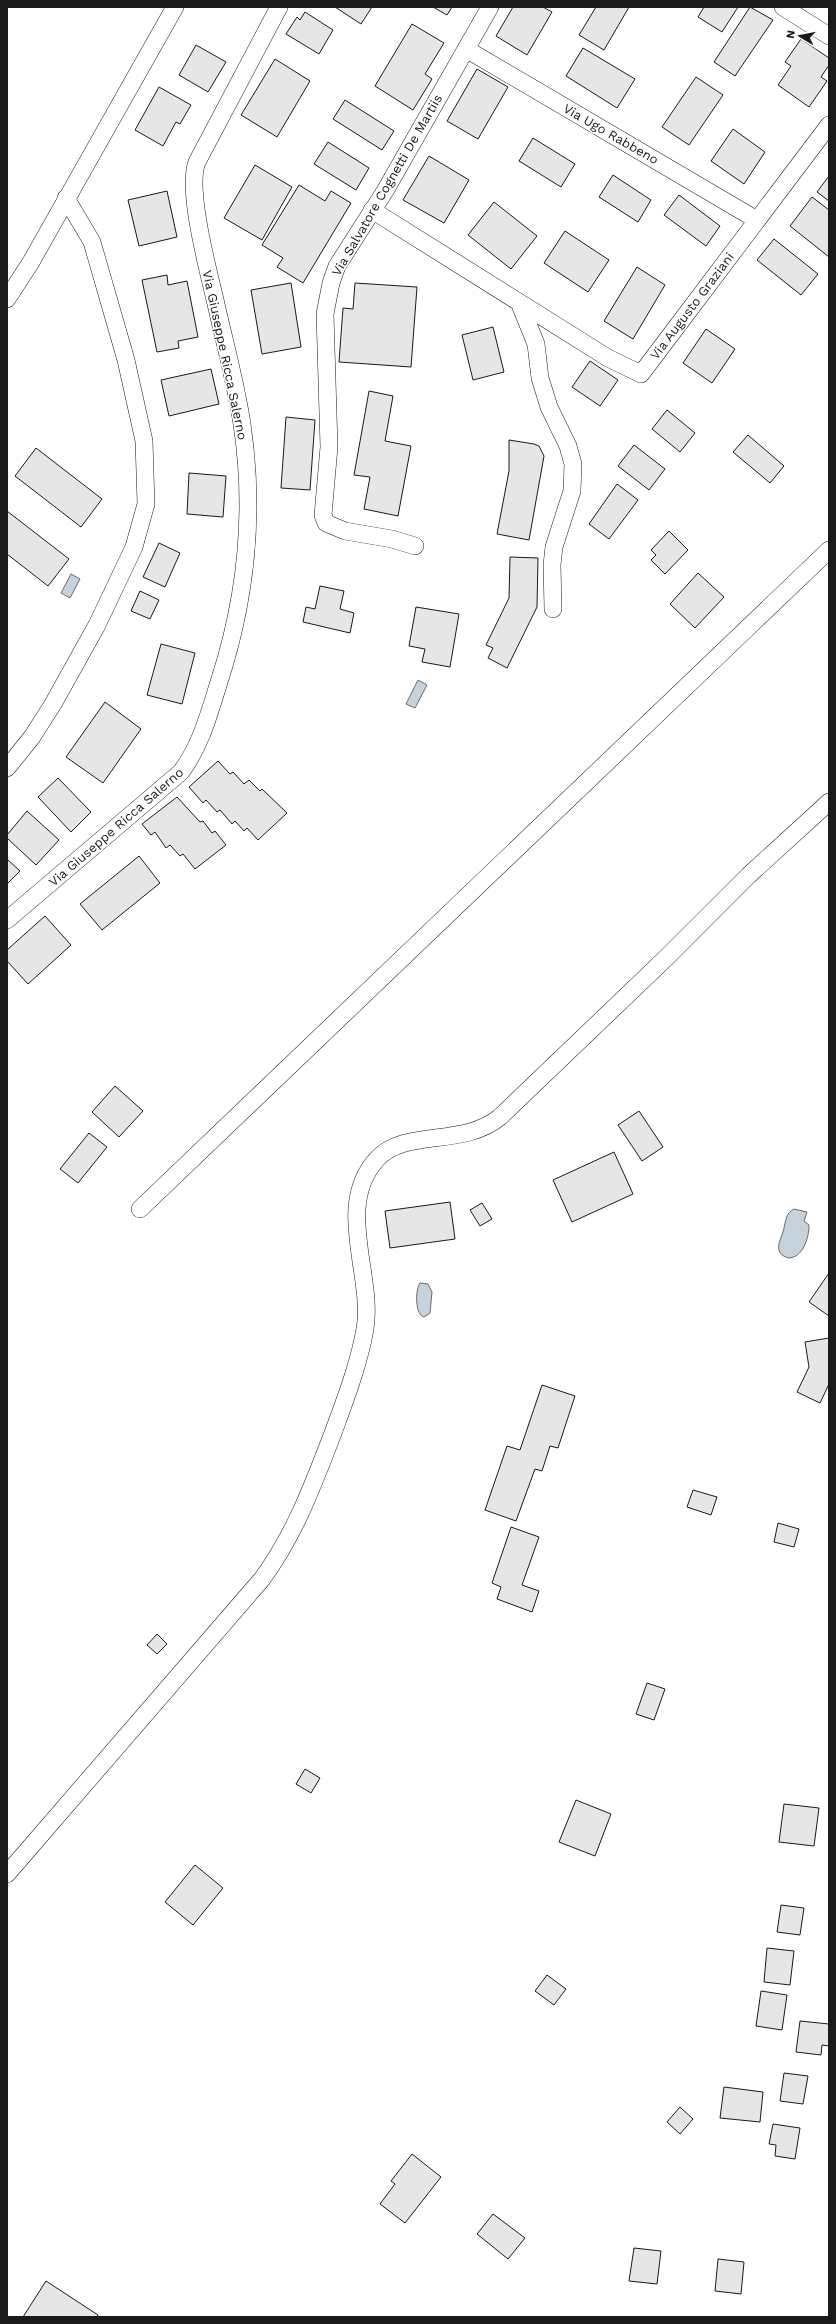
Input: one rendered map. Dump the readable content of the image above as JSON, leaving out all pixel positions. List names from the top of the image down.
{
  "streets": {
    "street": [
      "Via Ugo Rabbeno",
      "Via Salvatore Cognetti De Martiis",
      "Via Augusto Graziani",
      "Via Giuseppe Ricca Salerno"
    ]
  },
  "crossings": [
    ["Via Ugo Rabbeno", "Via Salvatore Cognetti De Martiis"],
    ["Via Ugo Rabbeno", "Via Augusto Graziani"],
    ["Via Salvatore Cognetti De Martiis", "Via Augusto Graziani"]
  ],
  "north": "left"
}
